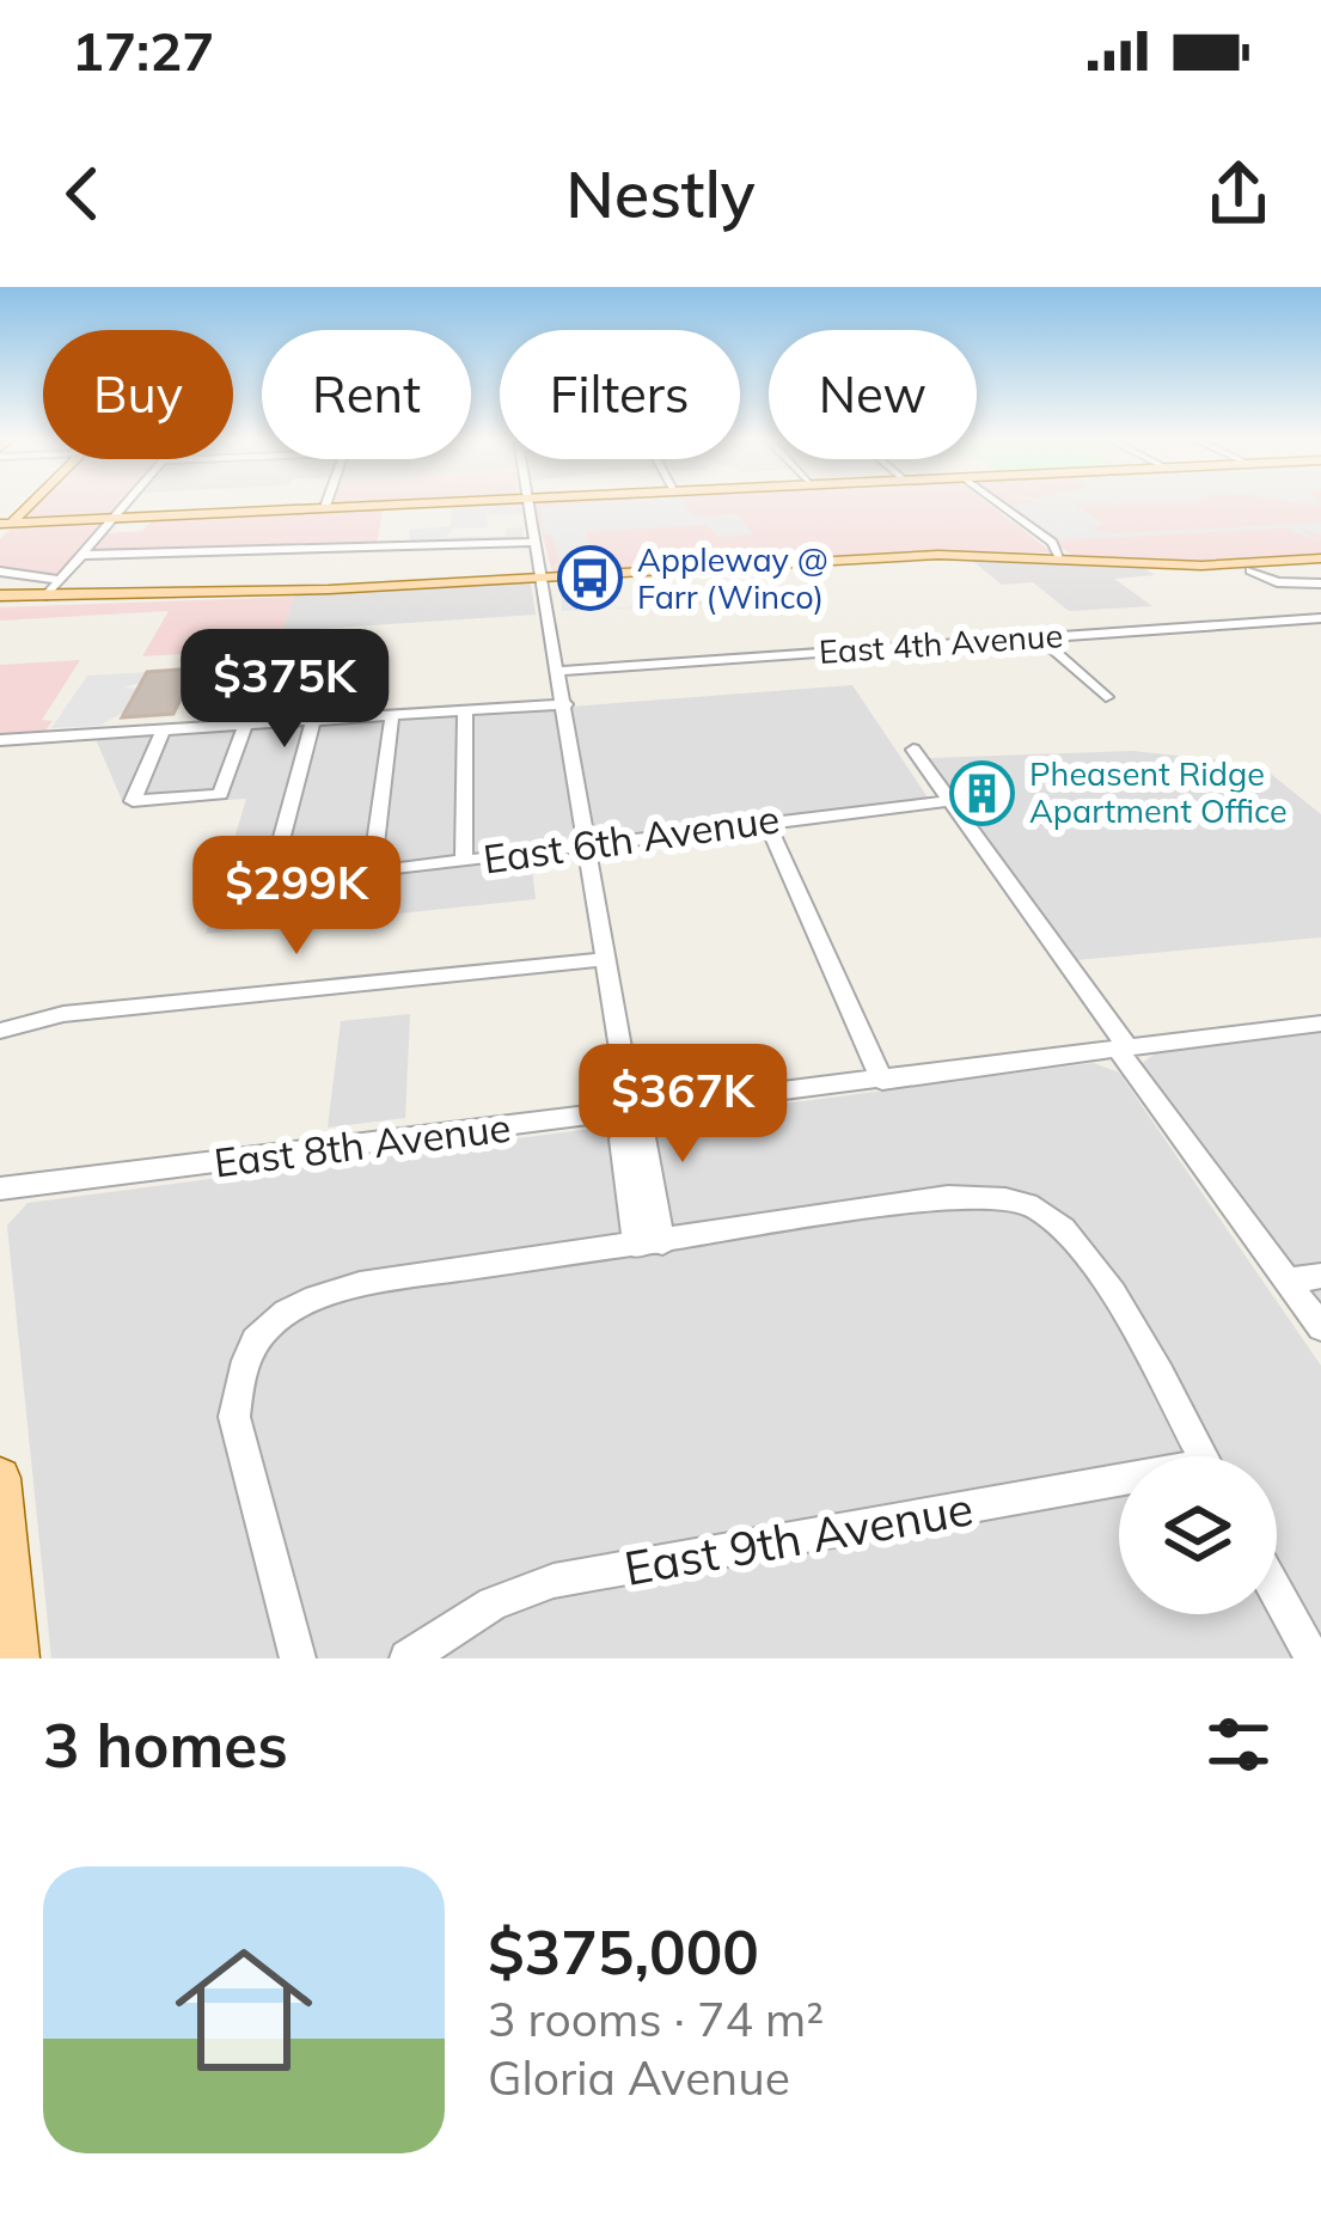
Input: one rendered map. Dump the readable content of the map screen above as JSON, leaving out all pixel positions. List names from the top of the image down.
{
  "streets": {
    "street": [
      "East 4th Avenue",
      "East 6th Avenue",
      "East 8th Avenue",
      "East 9th Avenue"
    ]
  },
  "places": {
    "bus stop": ["Appleway @ Farr (Winco)"],
    "building": ["Pheasent Ridge Apartment Office"]
  },
  "page": {
    "status": "17:27",
    "header": "Nestly",
    "chip": [
      "Buy",
      "Rent",
      "Filters",
      "New"
    ],
    "price": ["$375K", "$299K", "$367K"],
    "heading": "3 homes",
    "list": [
      {
        "name": "$375,000",
        "note": "3 rooms · 74 m² · Gloria Avenue"
      }
    ]
  }
}
